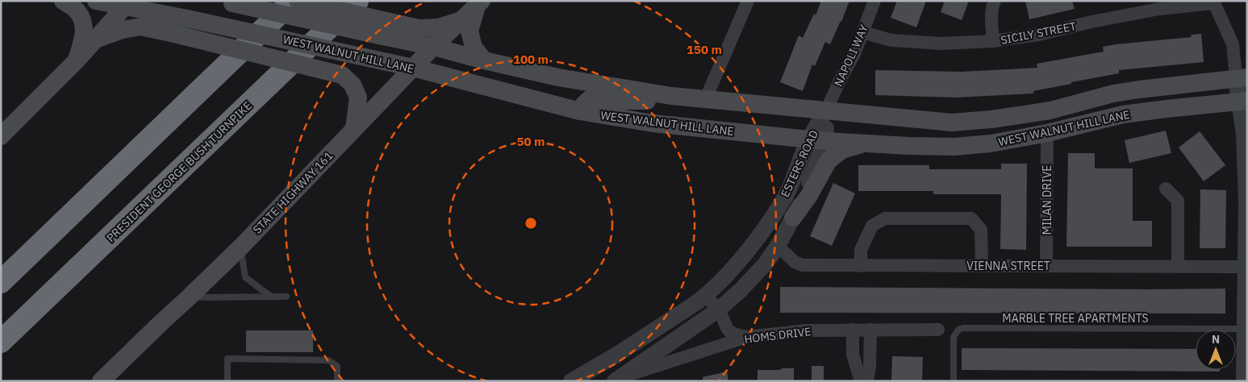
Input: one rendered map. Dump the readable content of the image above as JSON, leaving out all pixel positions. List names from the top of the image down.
{
  "streets": {
    "highway": ["PRESIDENT GEORGE BUSH TURNPIKE"],
    "main road": ["WEST WALNUT HILL LANE", "STATE HIGHWAY 161"],
    "street": [
      "SICILY STREET",
      "NAPOLI WAY",
      "ESTERS ROAD",
      "MILAN DRIVE",
      "VIENNA STREET",
      "HOMS DRIVE"
    ],
    "lane": ["MARBLE TREE APARTMENTS"]
  },
  "crossings": [
    ["SICILY STREET", "NAPOLI WAY"],
    ["WEST WALNUT HILL LANE", "NAPOLI WAY"],
    ["WEST WALNUT HILL LANE", "ESTERS ROAD"],
    ["WEST WALNUT HILL LANE", "STATE HIGHWAY 161"],
    ["WEST WALNUT HILL LANE", "MILAN DRIVE"],
    ["NAPOLI WAY", "ESTERS ROAD"],
    ["ESTERS ROAD", "VIENNA STREET"],
    ["ESTERS ROAD", "HOMS DRIVE"],
    ["MILAN DRIVE", "VIENNA STREET"]
  ],
  "north": "top",
  "rings": ["150 m", "100 m", "50 m"]
}
